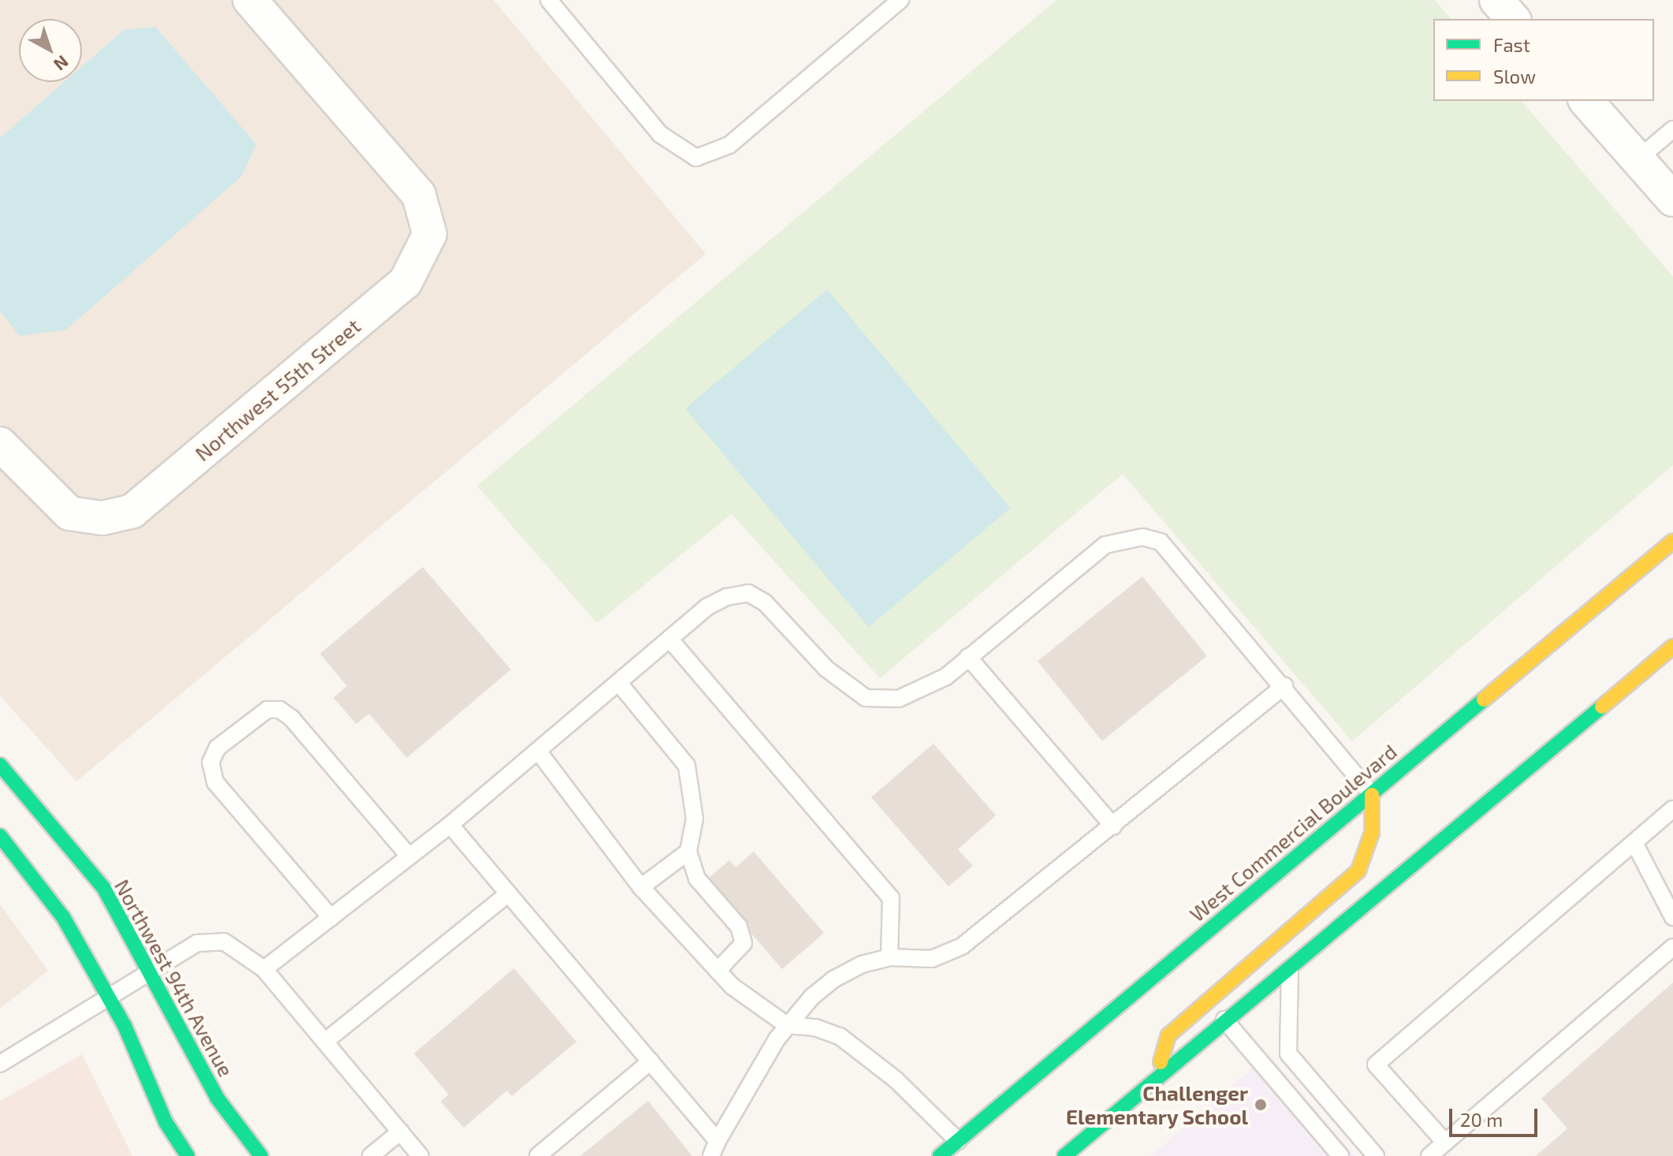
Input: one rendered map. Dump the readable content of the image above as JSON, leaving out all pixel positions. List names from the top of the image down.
{
  "streets": {
    "main road": ["West Commercial Boulevard", "Northwest 94th Avenue"],
    "street": ["Northwest 55th Street"]
  },
  "places": ["Challenger Elementary School"],
  "legend": ["Fast", "Slow"],
  "scale_bar": "20 m",
  "north": "bottom right"
}
